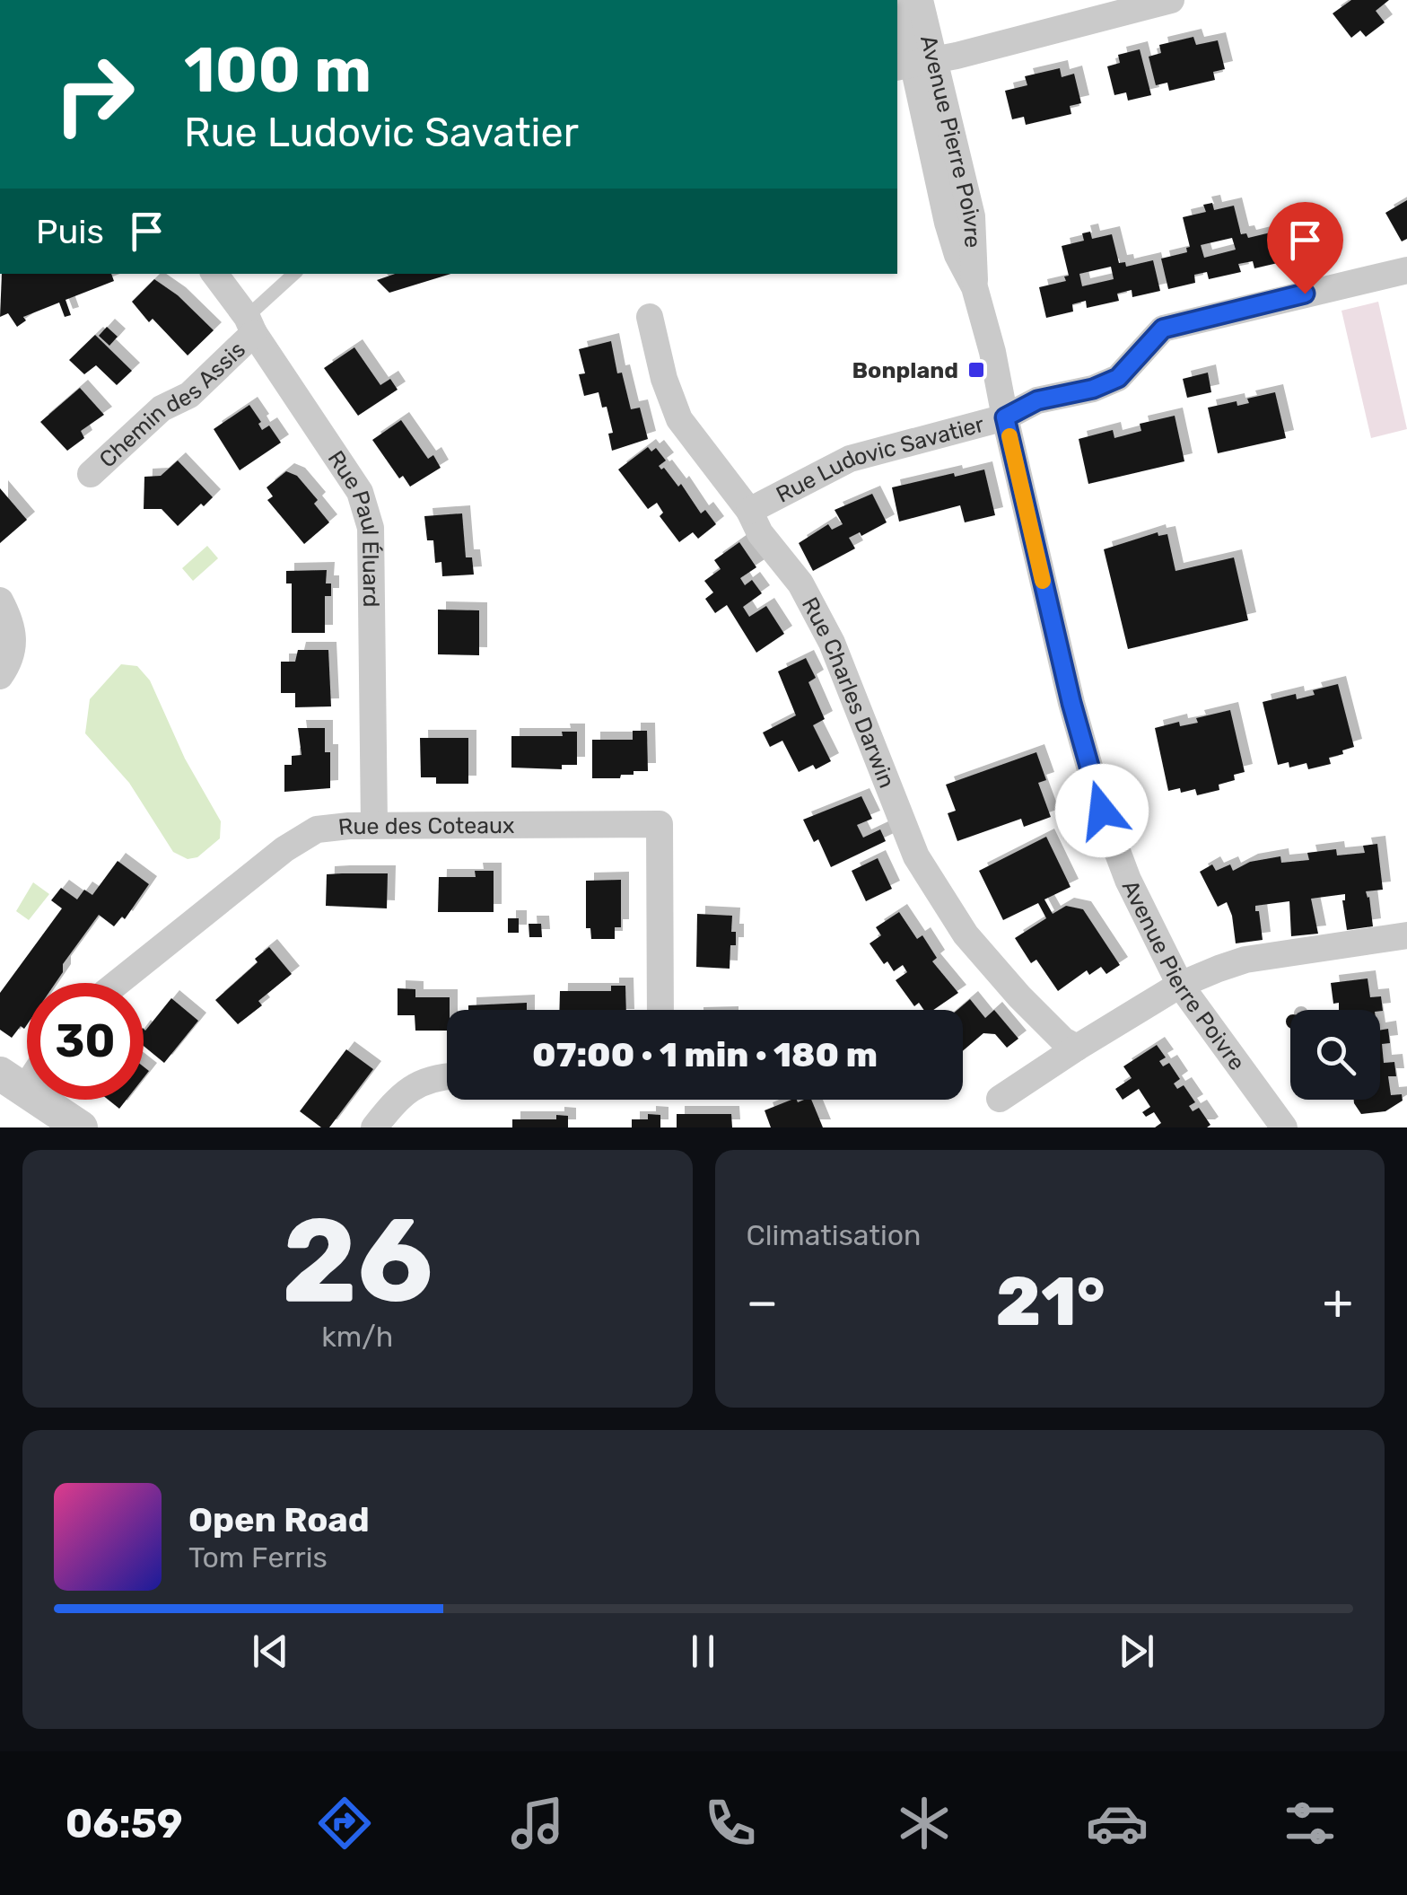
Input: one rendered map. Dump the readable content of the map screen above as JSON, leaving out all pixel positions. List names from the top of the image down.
{
  "streets": {
    "street": [
      "Avenue Pierre Poivre",
      "Chemin des Assis",
      "Rue Ludovic Savatier",
      "Rue Paul Éluard",
      "Rue Charles Darwin",
      "Rue des Coteaux"
    ]
  },
  "crossings": [
    ["Avenue Pierre Poivre", "Rue Ludovic Savatier"],
    ["Chemin des Assis", "Rue Paul Éluard"],
    ["Rue Ludovic Savatier", "Rue Charles Darwin"],
    ["Rue Paul Éluard", "Rue des Coteaux"]
  ],
  "places": {
    "transit": ["Bonpland"]
  },
  "page": {
    "turn": ["100 m", "Rue Ludovic Savatier"],
    "then": "Puis",
    "limit": "30",
    "trip": "07:00 · 1 min · 180 m",
    "tile": [
      ["26", "km/h"],
      "Climatisation"
    ],
    "heat": ["−", "21°", "+"],
    "song": ["Open Road", "Tom Ferris"],
    "tabs": "06:59"
  }
}
